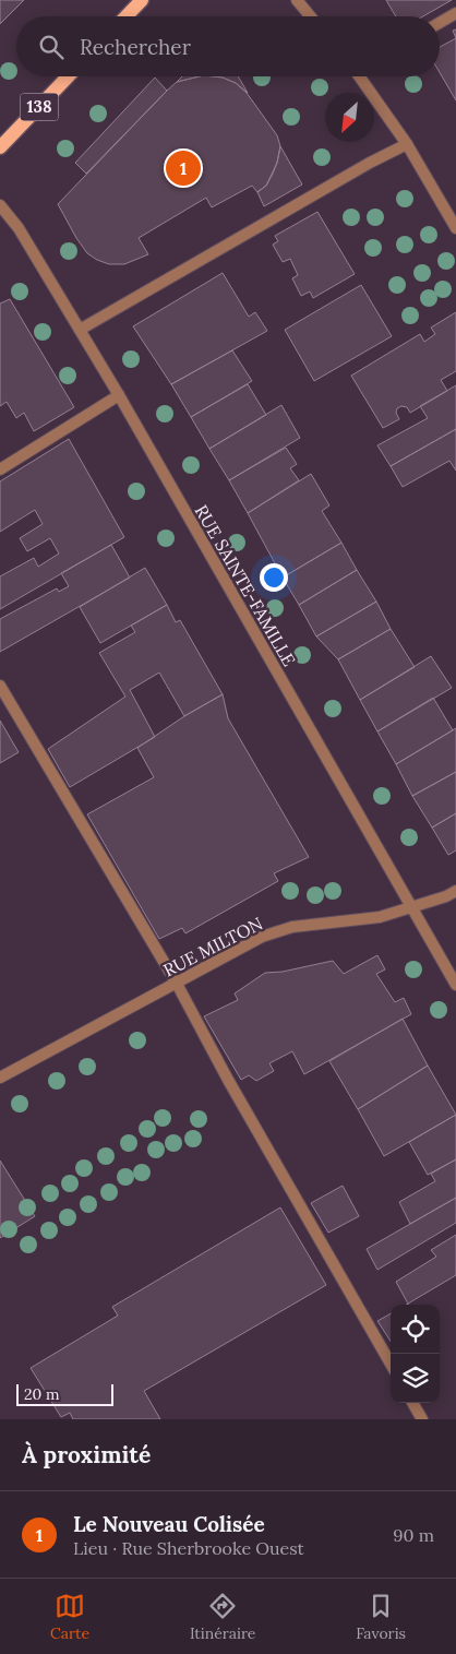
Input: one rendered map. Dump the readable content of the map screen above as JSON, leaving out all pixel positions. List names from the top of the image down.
{
  "streets": {
    "main road": ["138"],
    "street": ["RUE SAINTE-FAMILLE", "RUE MILTON"]
  },
  "crossings": [
    ["RUE SAINTE-FAMILLE", "RUE MILTON"]
  ],
  "scale_bar": "20 m",
  "north": "bottom left",
  "page": {
    "search": "Rechercher",
    "pins": "1",
    "scale": "20 m",
    "heading": "À proximité",
    "list": [
      {
        "mark": "1",
        "name": "Le Nouveau Colisée",
        "note": "Lieu · Rue Sherbrooke Ouest",
        "value": "90 m"
      }
    ],
    "nav": ["Carte", "Itinéraire", "Favoris"]
  }
}
